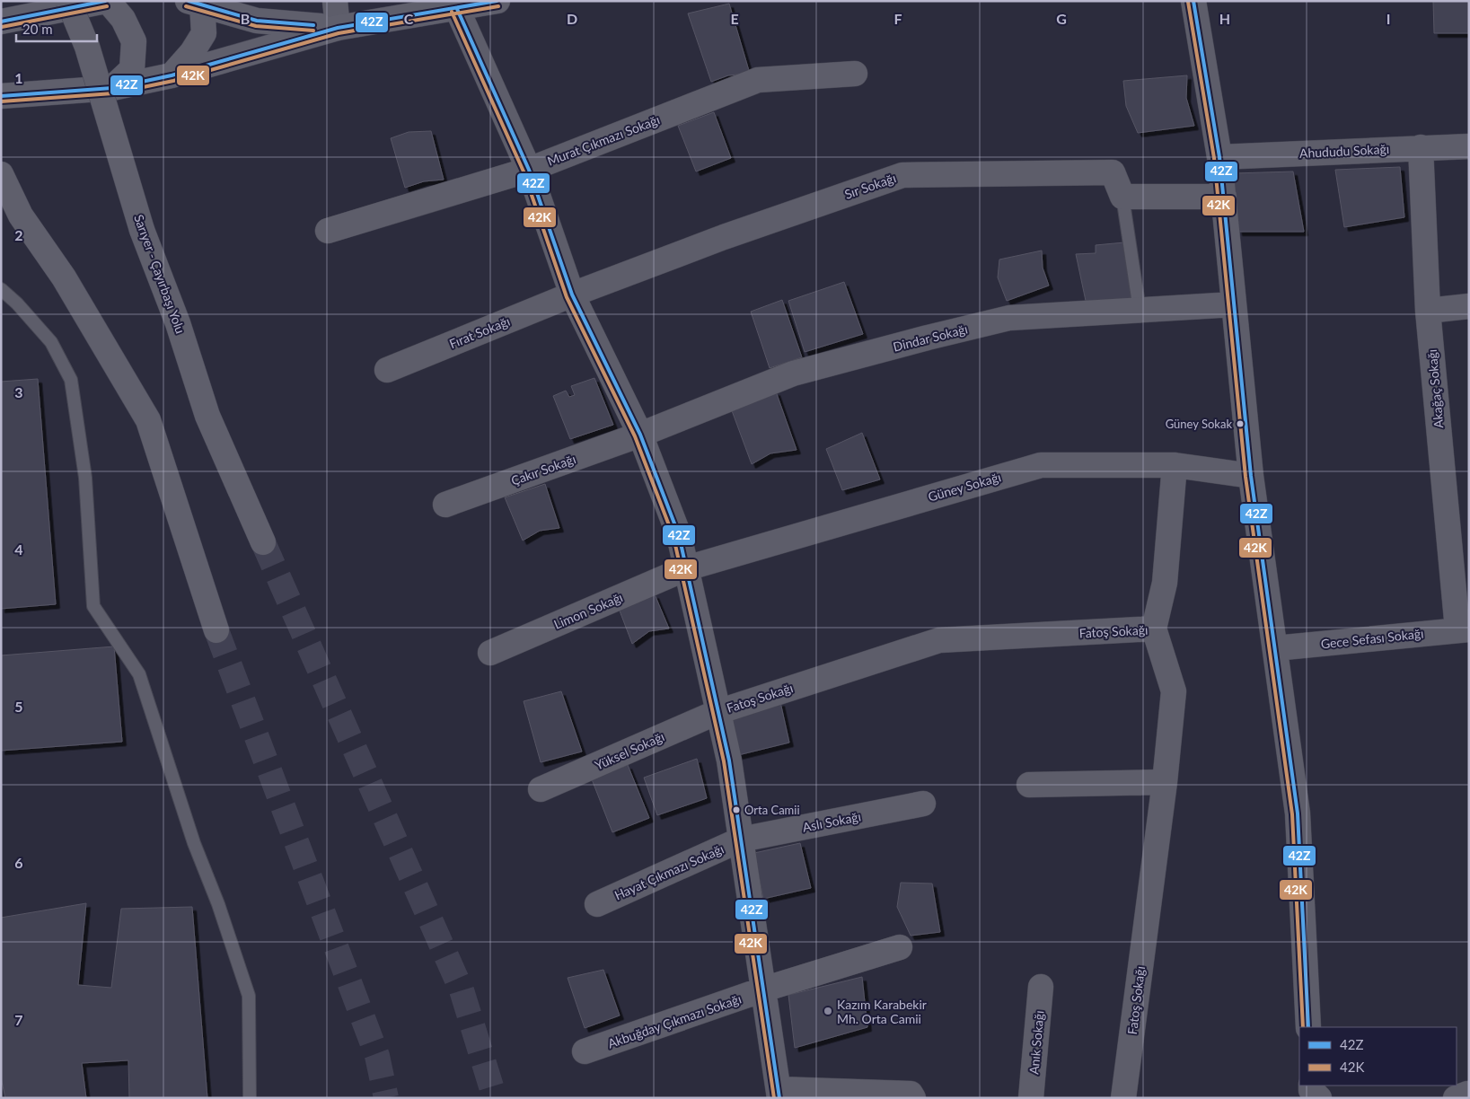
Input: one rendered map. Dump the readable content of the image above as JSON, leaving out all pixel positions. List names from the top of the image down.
{
  "streets": {
    "main road": ["Sarıyer - Çayırbaşı Yolu"],
    "street": [
      "Murat Çıkmazı Sokağı",
      "Ahududu Sokağı",
      "Sır Sokağı",
      "Fırat Sokağı",
      "Dindar Sokağı",
      "Akağaç Sokağı",
      "Çakır Sokağı",
      "Güney Sokağı",
      "Limon Sokağı",
      "Fatoş Sokağı",
      "Gece Sefası Sokağı",
      "Yüksel Sokağı",
      "Aslı Sokağı",
      "Hayat Çıkmazı Sokağı",
      "Akbuğday Çıkmazı Sokağı",
      "Anık Sokağı"
    ]
  },
  "crossings": [
    ["Ahududu Sokağı", "Akağaç Sokağı"],
    ["Sır Sokağı", "Fırat Sokağı"],
    ["Dindar Sokağı", "Çakır Sokağı"],
    ["Akağaç Sokağı", "Gece Sefası Sokağı"],
    ["Güney Sokağı", "Limon Sokağı"],
    ["Fatoş Sokağı", "Yüksel Sokağı"],
    ["Aslı Sokağı", "Hayat Çıkmazı Sokağı"]
  ],
  "places": ["Güney Sokak", "Orta Camii", "Kazım Karabekir Mh. Orta Camii"],
  "lines": ["transit line 42Z", "transit line 42K"],
  "legend": ["42Z", "42K"],
  "scale_bar": "20 m",
  "grid": {
    "columns": [
      "B",
      "C",
      "D",
      "E",
      "F",
      "G",
      "H",
      "I"
    ],
    "rows": [
      "1",
      "2",
      "3",
      "4",
      "5",
      "6",
      "7"
    ]
  }
}
